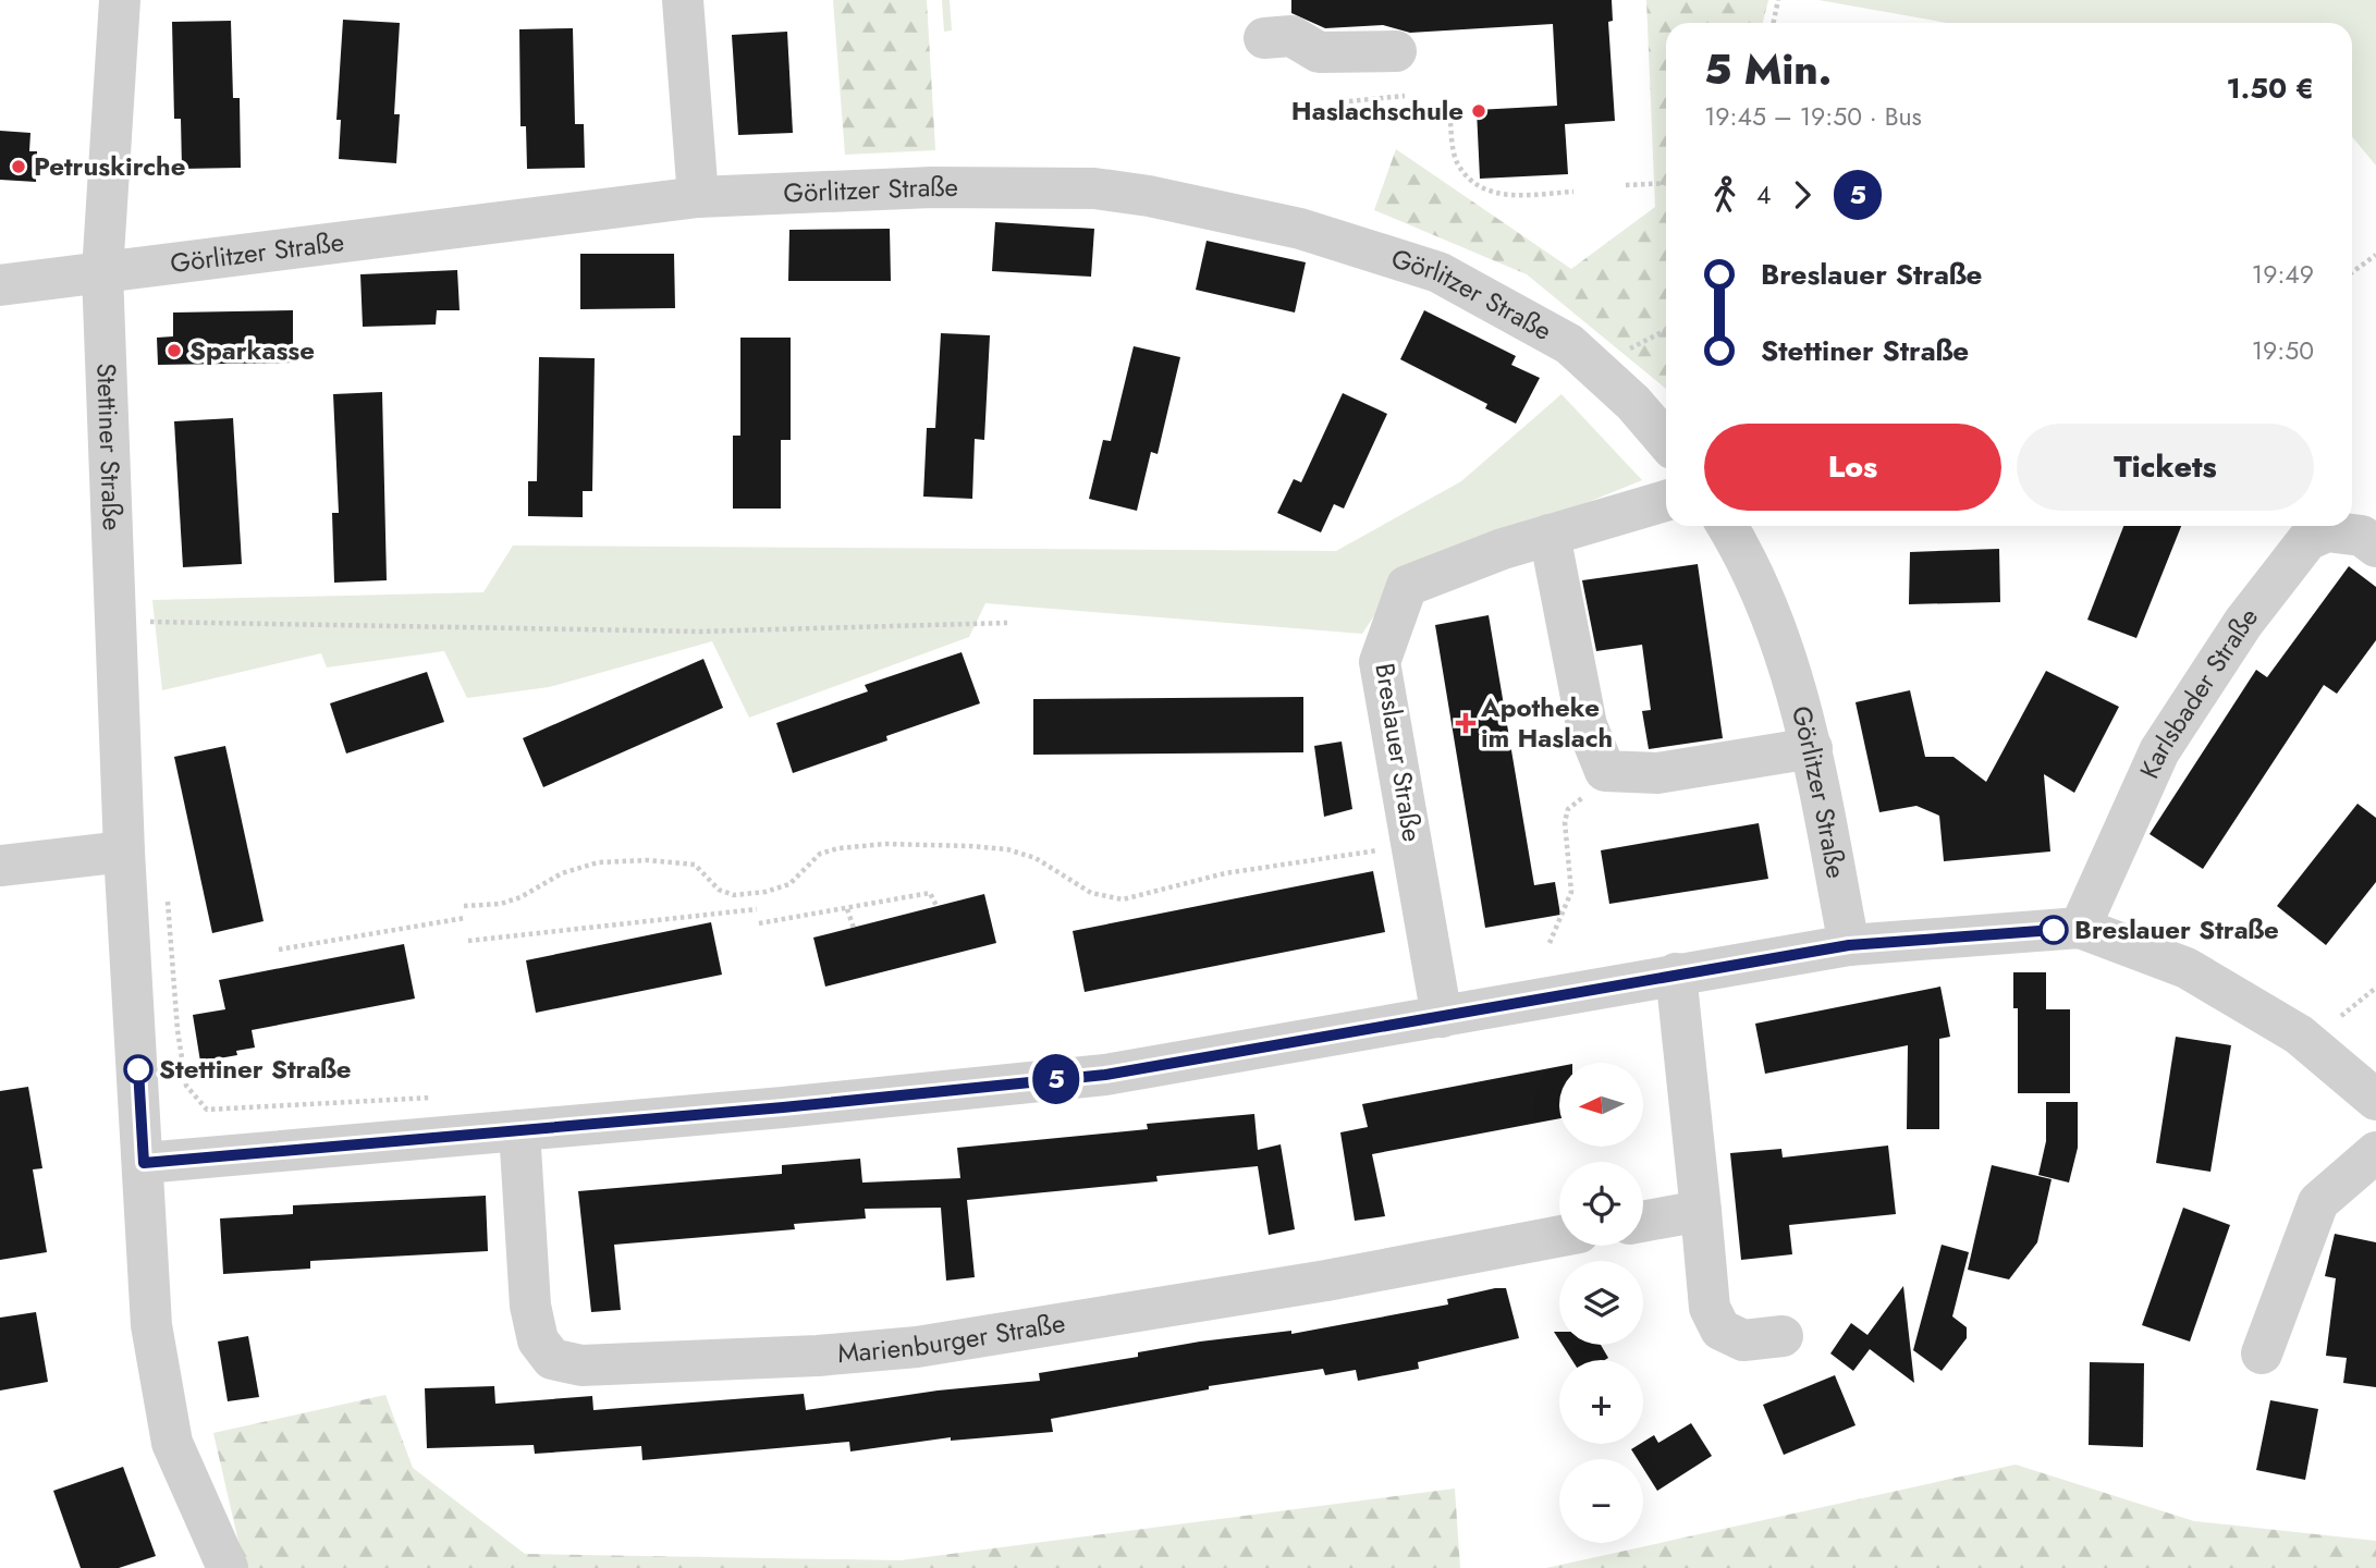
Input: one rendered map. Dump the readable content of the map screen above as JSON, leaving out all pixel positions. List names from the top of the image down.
{
  "streets": {
    "street": [
      "Görlitzer Straße",
      "Stettiner Straße",
      "Karlsbader Straße",
      "Breslauer Straße",
      "Marienburger Straße"
    ]
  },
  "crossings": [
    ["Görlitzer Straße", "Stettiner Straße"]
  ],
  "places": {
    "other": [
      "Haslachschule",
      "Petruskirche",
      "Sparkasse",
      "Breslauer Straße",
      "Stettiner Straße"
    ],
    "health": ["Apotheke im Haslach"]
  },
  "lines": ["bus line 5"],
  "north": "left",
  "page": {
    "on_map": "5",
    "heading": ["5 Min.", "19:45 – 19:50 · Bus", "1.50 €"],
    "legs": ["4", "5"],
    "list": [
      {
        "name": "Breslauer Straße",
        "value": "19:49"
      },
      {
        "name": "Stettiner Straße",
        "value": "19:50"
      }
    ],
    "buttons": ["Los", "Tickets"],
    "map_buttons": ["+", "−"]
  }
}
